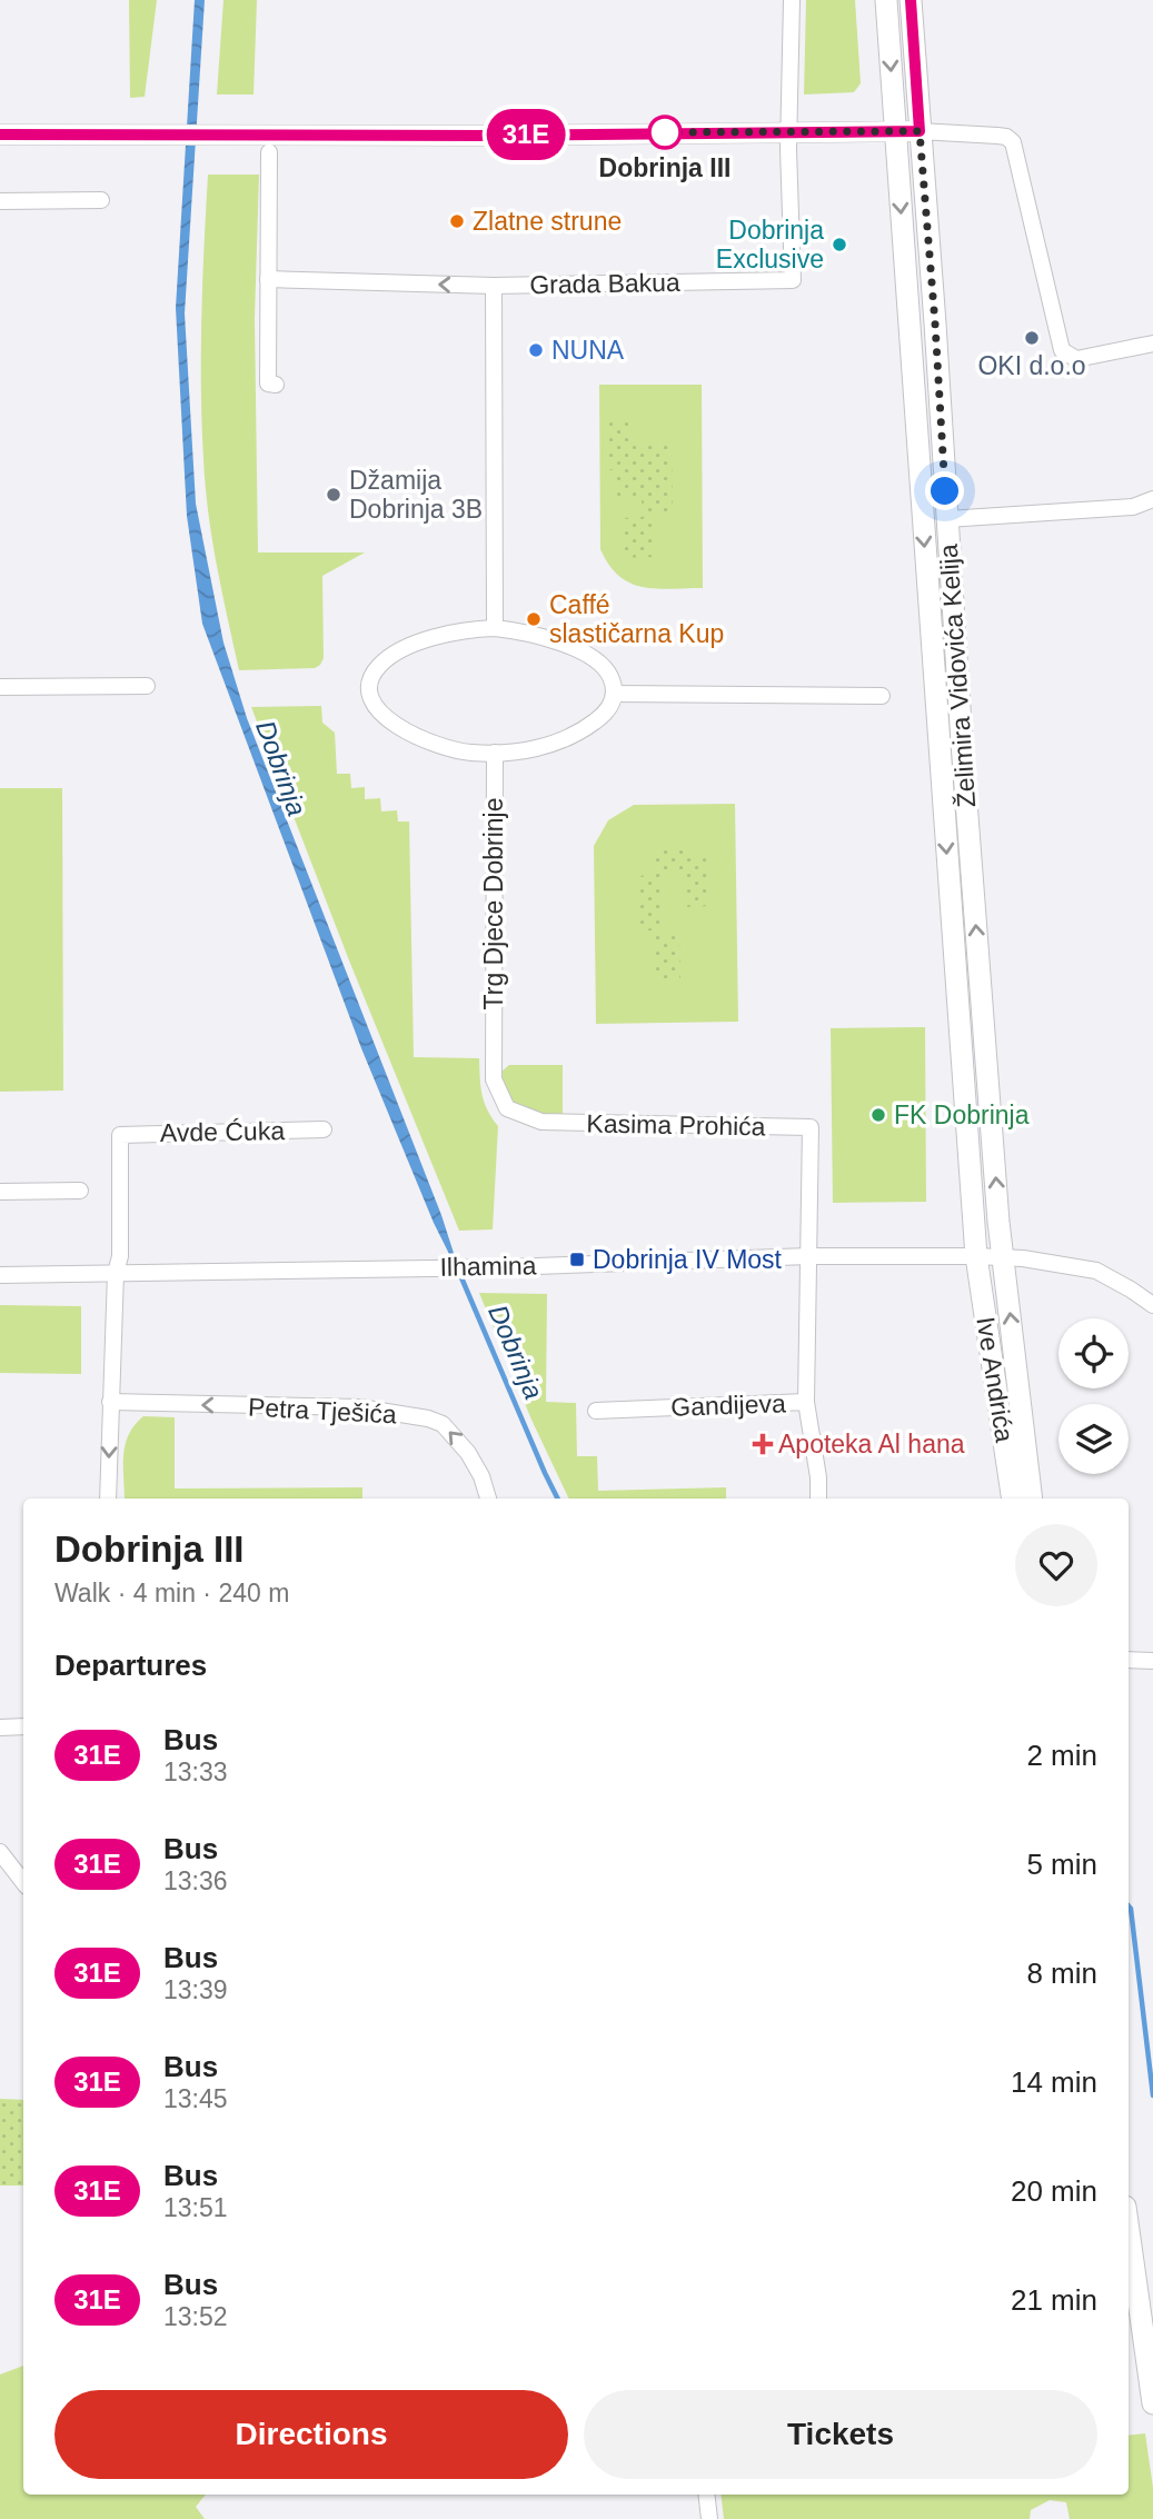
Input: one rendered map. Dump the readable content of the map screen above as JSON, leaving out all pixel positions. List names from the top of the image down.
{
  "streets": {
    "main road": ["Želimira Vidovića Kelija", "Ive Andrića"],
    "street": [
      "Grada Bakua",
      "Trg Djece Dobrinje",
      "Kasima Prohića",
      "Avde Ćuka",
      "Ilhamina",
      "Gandijeva",
      "Petra Tješića"
    ]
  },
  "crossings": [
    ["Želimira Vidovića Kelija", "Ilhamina"],
    ["Želimira Vidovića Kelija", "Ive Andrića"],
    ["Trg Djece Dobrinje", "Kasima Prohića"],
    ["Kasima Prohića", "Ilhamina"],
    ["Avde Ćuka", "Ilhamina"],
    ["Ilhamina", "Ive Andrića"]
  ],
  "one_way": ["Petra Tješića"],
  "water": ["Dobrinja"],
  "places": {
    "other": [
      "Dobrinja III",
      "Zlatne strune",
      "Dobrinja Exclusive",
      "OKI d.o.o",
      "NUNA",
      "Džamija Dobrinja 3B",
      "Caffé slastičarna Kup",
      "FK Dobrinja"
    ],
    "transit": ["Dobrinja IV Most"],
    "health": ["Apoteka Al hana"]
  },
  "lines": ["bus line 31E"],
  "page": {
    "on_map": "31E",
    "heading": [
      ["Dobrinja III", "Walk · 4 min · 240 m"],
      "Departures"
    ],
    "list": [
      {
        "mark": "31E",
        "name": "Bus",
        "note": "13:33",
        "value": "2 min"
      },
      {
        "mark": "31E",
        "name": "Bus",
        "note": "13:36",
        "value": "5 min"
      },
      {
        "mark": "31E",
        "name": "Bus",
        "note": "13:39",
        "value": "8 min"
      },
      {
        "mark": "31E",
        "name": "Bus",
        "note": "13:45",
        "value": "14 min"
      },
      {
        "mark": "31E",
        "name": "Bus",
        "note": "13:51",
        "value": "20 min"
      },
      {
        "mark": "31E",
        "name": "Bus",
        "note": "13:52",
        "value": "21 min"
      }
    ],
    "buttons": ["Directions", "Tickets"]
  }
}
